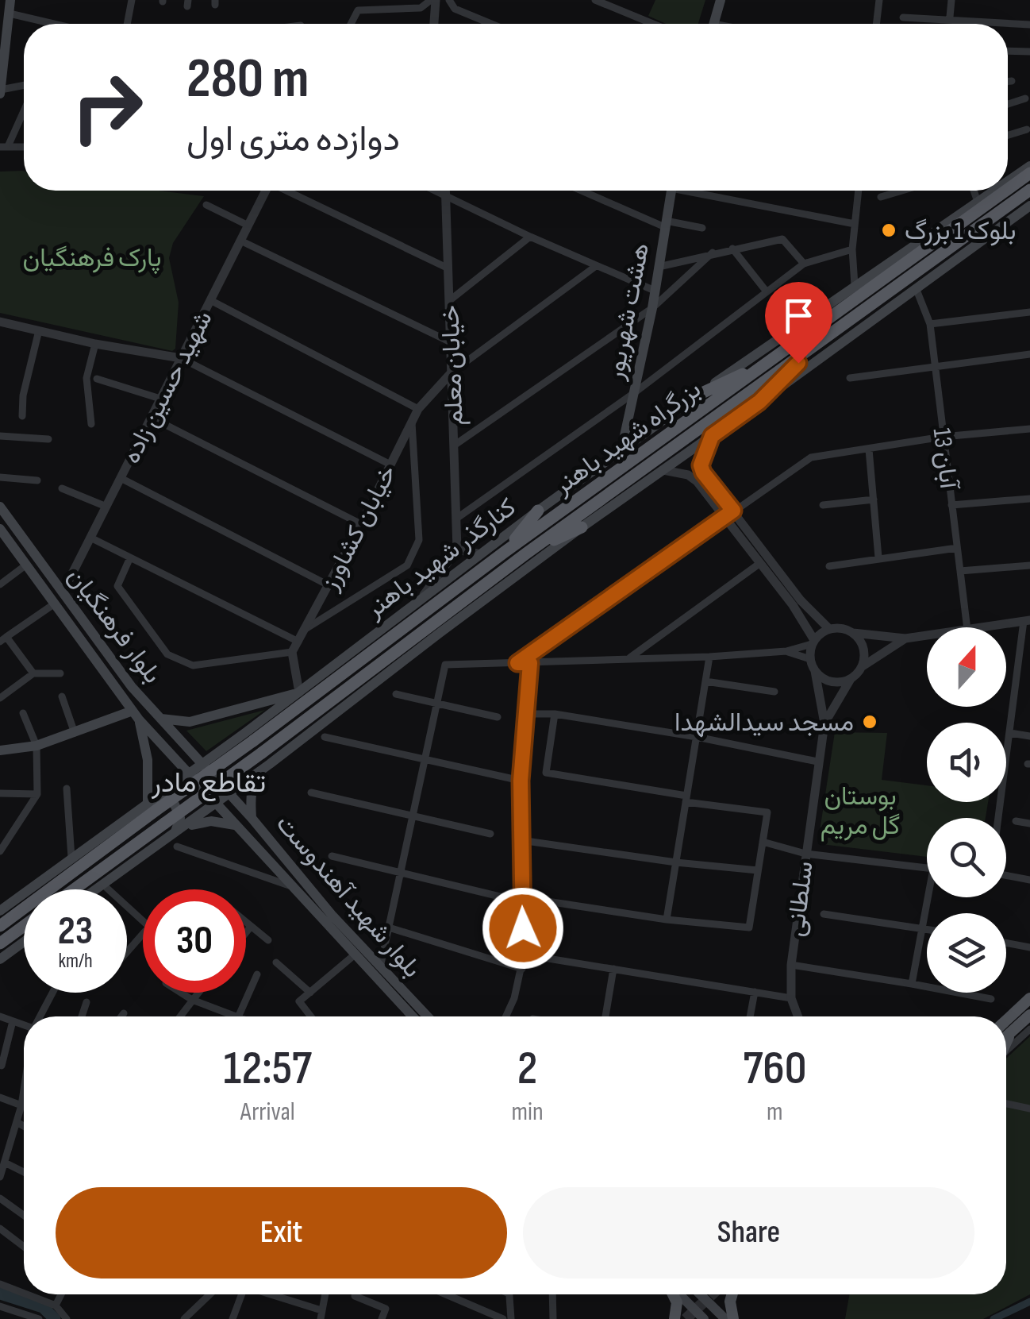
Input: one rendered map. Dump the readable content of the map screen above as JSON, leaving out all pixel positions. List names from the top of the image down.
{
  "streets": {
    "highway": ["بزرگراه شهید باهنر"],
    "main road": [
      "هشت شهریور",
      "کنارگذر شهید باهنر",
      "بلوار فرهنگیان",
      "بلوار شهید آهندوست"
    ],
    "street": [
      "خیابان معلم",
      "شهید حسین زاده",
      "13 آبان",
      "خیابان کشاورز",
      "سلطانی"
    ]
  },
  "crossings": [
    ["هشت شهریور", "کنارگذر شهید باهنر"],
    ["خیابان معلم", "خیابان کشاورز"],
    ["شهید حسین زاده", "بلوار فرهنگیان"],
    ["بزرگراه شهید باهنر", "کنارگذر شهید باهنر"],
    ["کنارگذر شهید باهنر", "بلوار فرهنگیان"],
    ["کنارگذر شهید باهنر", "بلوار شهید آهندوست"],
    ["بلوار فرهنگیان", "بلوار شهید آهندوست"]
  ],
  "districts": ["تقاطع مادر"],
  "parks": ["پارک فرهنگیان", "بوستان گل مریم"],
  "places": ["بلوک 1 بزرگ", "مسجد سیدالشهدا"],
  "north": "top",
  "page": {
    "turn": ["280 m", "دوازده متری اول"],
    "speed": "23 km/h",
    "limit": "30",
    "eta": [
      "12:57",
      "Arrival",
      "2",
      "min",
      "760",
      "m"
    ],
    "buttons": ["Exit", "Share"]
  }
}
